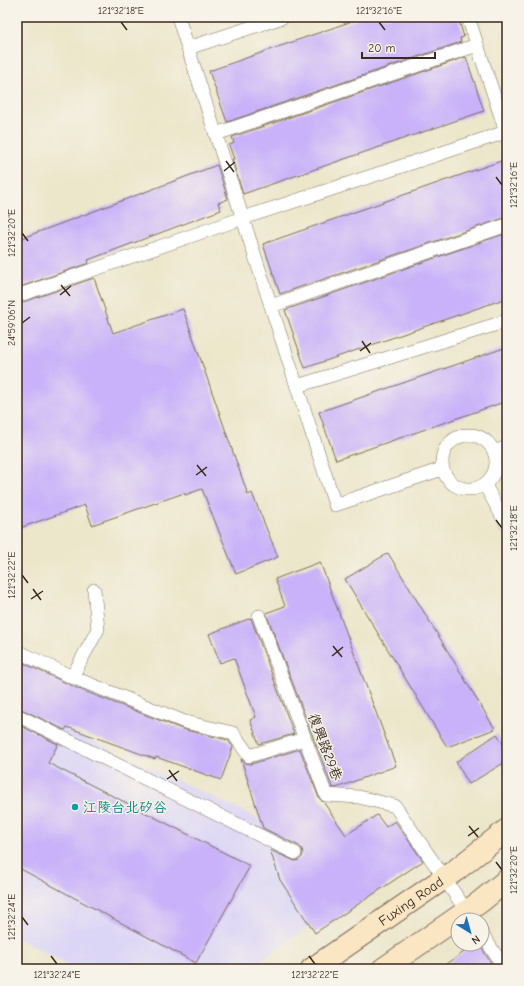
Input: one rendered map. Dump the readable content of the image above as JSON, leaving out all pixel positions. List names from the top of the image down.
{
  "streets": {
    "main road": ["Fuxing Road"],
    "lane": ["復興路29巷"]
  },
  "crossings": [
    ["復興路29巷", "Fuxing Road"]
  ],
  "places": ["江陵台北矽谷"],
  "scale_bar": "20 m",
  "north": "bottom right",
  "coordinates": [
    "121°32'18\"E",
    "121°32'16\"E",
    "121°32'20\"E",
    "24°59'06\"N",
    "121°32'22\"E",
    "121°32'24\"E"
  ]
}
